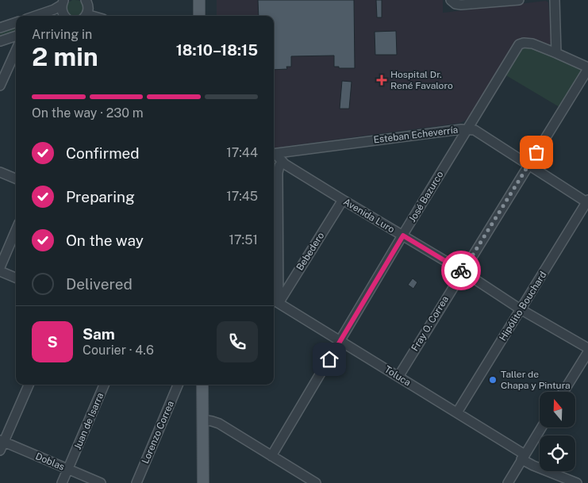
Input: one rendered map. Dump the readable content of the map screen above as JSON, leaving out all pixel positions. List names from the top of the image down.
{
  "streets": {
    "street": [
      "Esteban Echeverría",
      "José Bazurco",
      "Avenida Luro",
      "Bebedero",
      "Hipólito Bouchard",
      "Fray O. Correa",
      "Toluca",
      "Juan de Isarra",
      "Lorenzo Correa",
      "Doblas"
    ]
  },
  "crossings": [
    ["Esteban Echeverría", "José Bazurco"],
    ["Esteban Echeverría", "Hipólito Bouchard"],
    ["Esteban Echeverría", "Fray O. Correa"],
    ["José Bazurco", "Avenida Luro"],
    ["José Bazurco", "Toluca"],
    ["Avenida Luro", "Bebedero"],
    ["Avenida Luro", "Hipólito Bouchard"],
    ["Avenida Luro", "Fray O. Correa"],
    ["Bebedero", "Toluca"],
    ["Hipólito Bouchard", "Toluca"],
    ["Fray O. Correa", "Toluca"],
    ["Juan de Isarra", "Doblas"]
  ],
  "places": {
    "health": ["Hospital Dr. René Favaloro"],
    "other": ["Taller de Chapa y Pintura"]
  },
  "north": "top",
  "page": {
    "heading": ["2 min", "Arriving in", "18:10–18:15"],
    "panel": ["Sam", "Courier · 4.6"],
    "bar": "On the way · 230 m",
    "list": [
      ["Confirmed", "17:44"],
      ["Preparing", "17:45"],
      ["On the way", "17:51"],
      "Delivered"
    ],
    "round": "S"
  }
}
